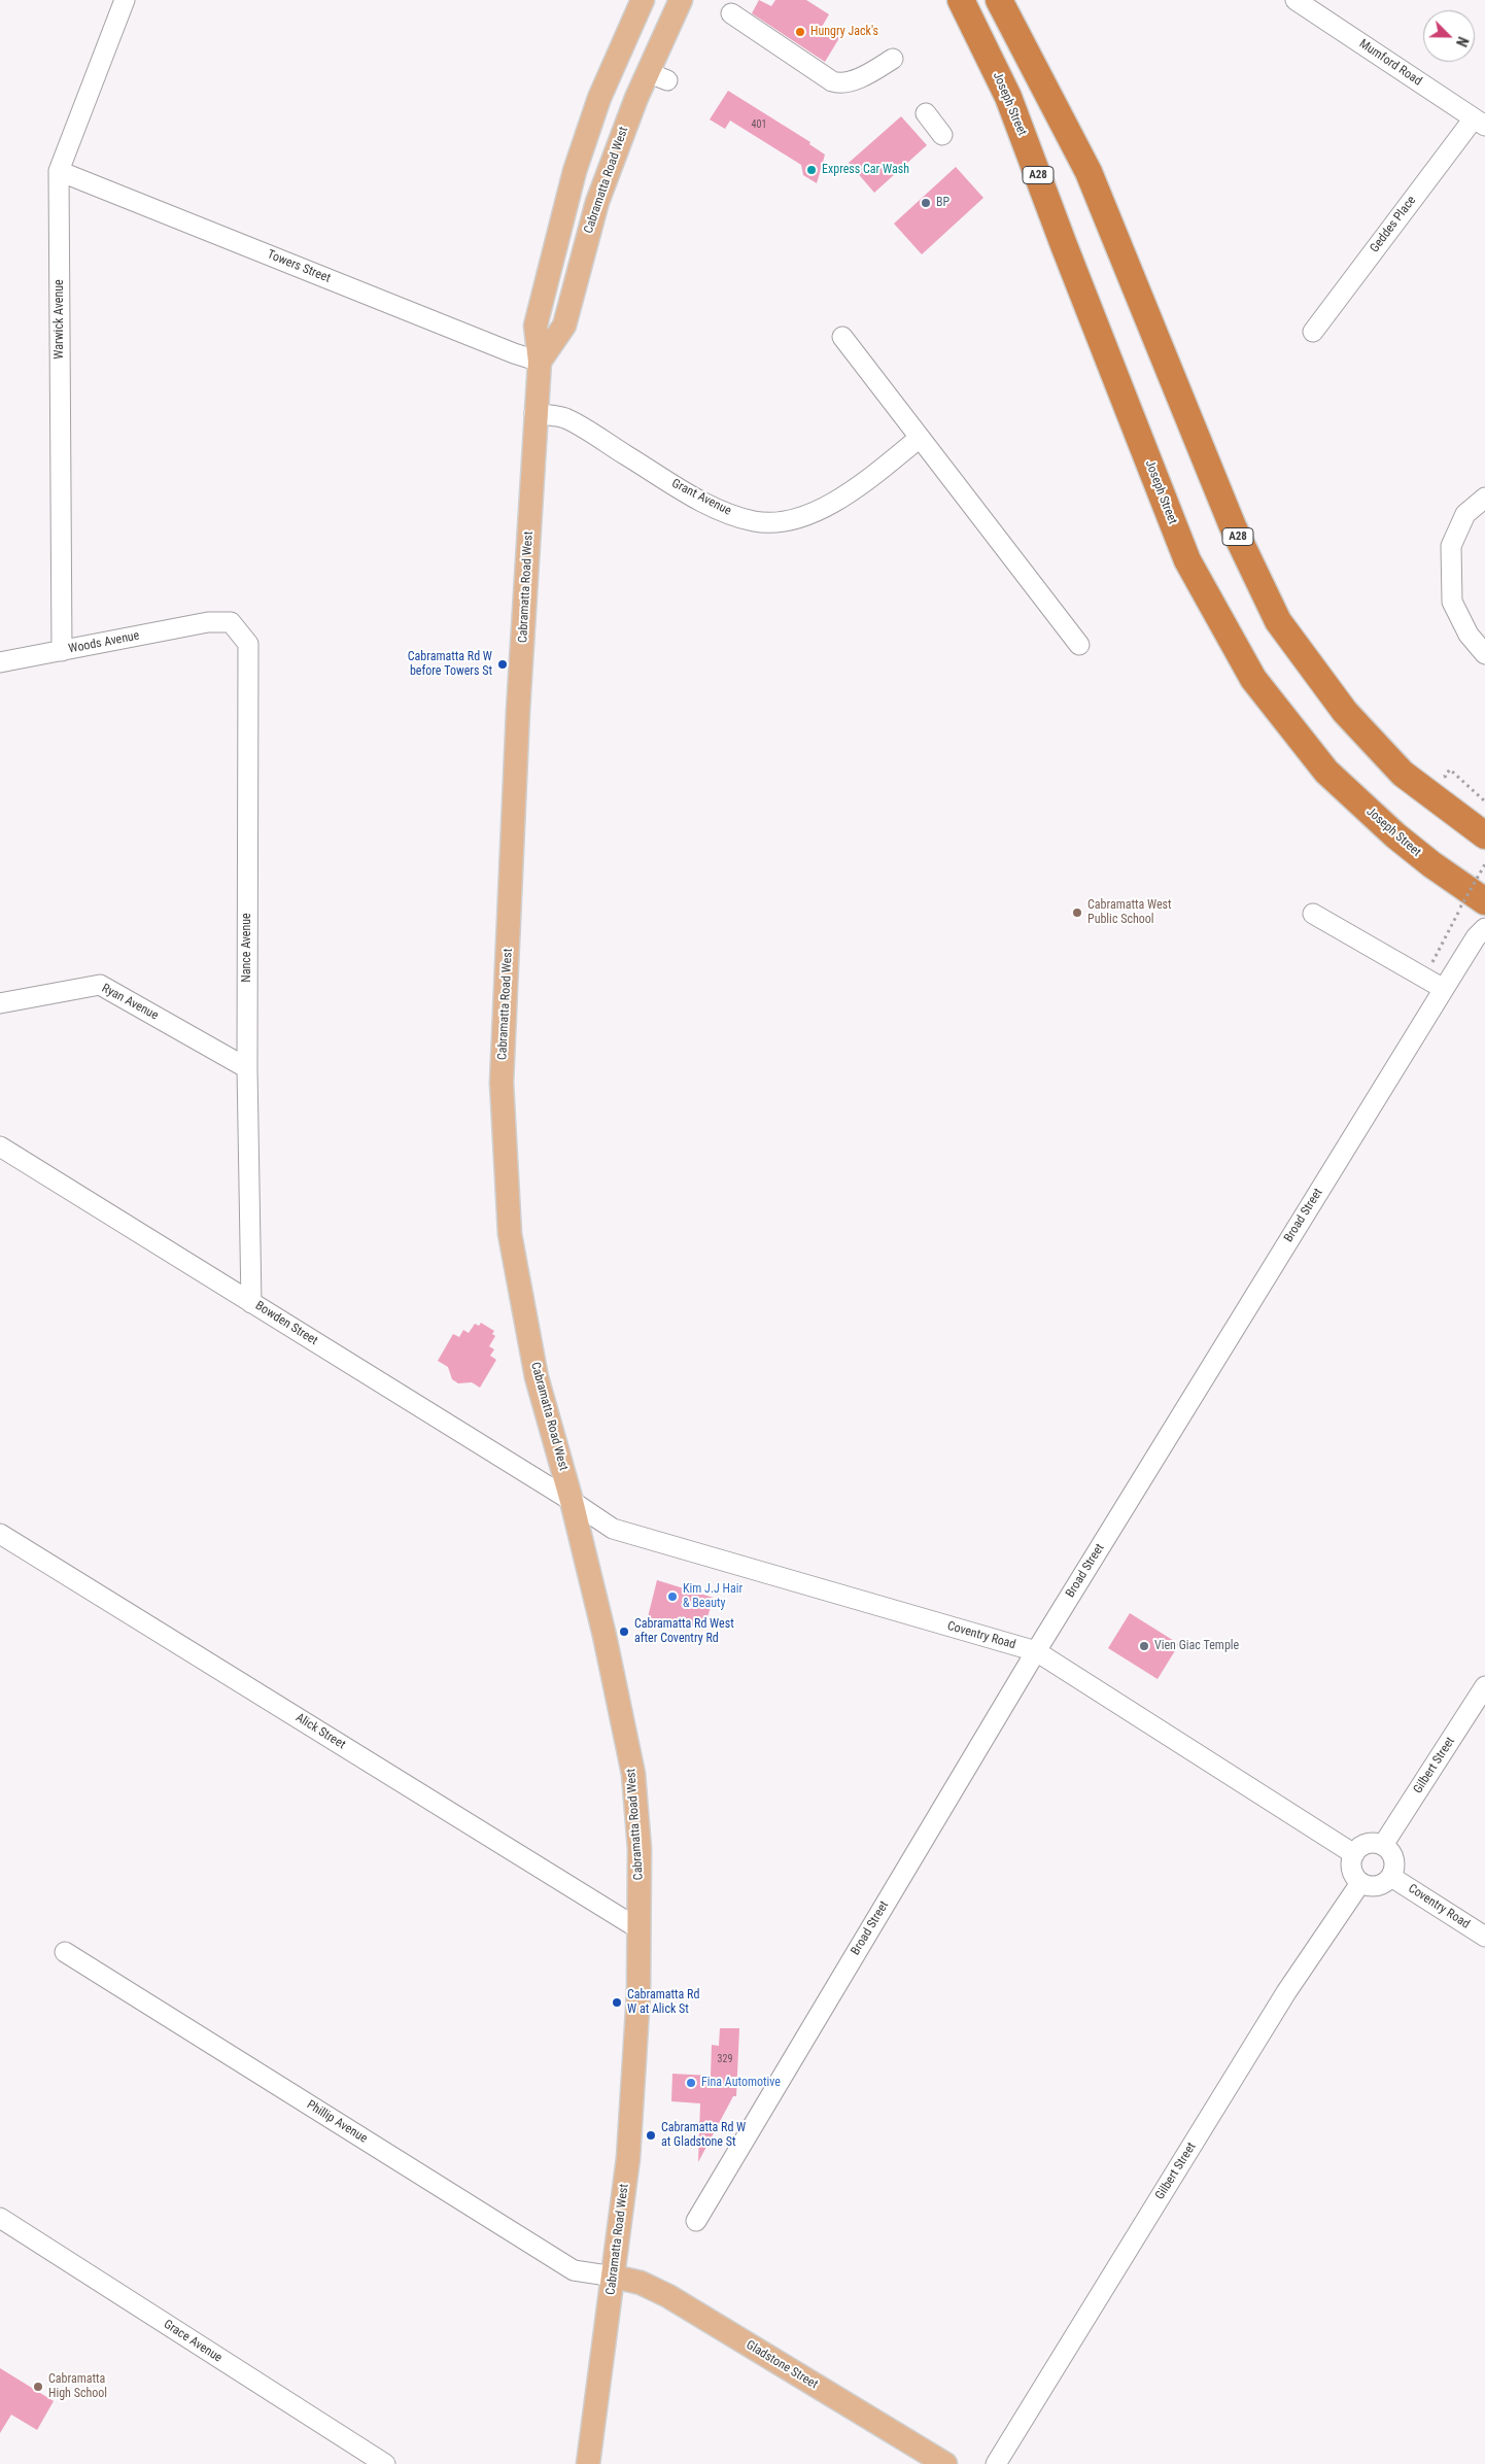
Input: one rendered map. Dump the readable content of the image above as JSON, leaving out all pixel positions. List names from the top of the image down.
{
  "streets": {
    "highway": ["Joseph Street", "A28"],
    "main road": ["Cabramatta Road West", "Gladstone Street"],
    "street": [
      "Mumford Road",
      "Geddes Place",
      "Towers Street",
      "Warwick Avenue",
      "Grant Avenue",
      "Woods Avenue",
      "Nance Avenue",
      "Ryan Avenue",
      "Broad Street",
      "Bowden Street",
      "Coventry Road",
      "Alick Street",
      "Gilbert Street",
      "Phillip Avenue",
      "Grace Avenue"
    ]
  },
  "crossings": [
    ["Mumford Road", "Geddes Place"],
    ["Cabramatta Road West", "Towers Street"],
    ["Cabramatta Road West", "Grant Avenue"],
    ["Cabramatta Road West", "Bowden Street"],
    ["Cabramatta Road West", "Coventry Road"],
    ["Cabramatta Road West", "Alick Street"],
    ["Cabramatta Road West", "Phillip Avenue"],
    ["Cabramatta Road West", "Gladstone Street"],
    ["Towers Street", "Warwick Avenue"],
    ["Warwick Avenue", "Woods Avenue"],
    ["Woods Avenue", "Nance Avenue"],
    ["Nance Avenue", "Ryan Avenue"],
    ["Nance Avenue", "Bowden Street"],
    ["Broad Street", "Coventry Road"],
    ["Bowden Street", "Coventry Road"],
    ["Coventry Road", "Gilbert Street"],
    ["Phillip Avenue", "Gladstone Street"]
  ],
  "places": [
    "Hungry Jack's",
    "Express Car Wash",
    "BP",
    "Cabramatta Rd W before Towers St",
    "Cabramatta West Public School",
    "Kim J.J Hair & Beauty",
    "Cabramatta Rd West after Coventry Rd",
    "Vien Giac Temple",
    "Cabramatta Rd W at Alick St",
    "Fina Automotive",
    "Cabramatta Rd W at Gladstone St",
    "Cabramatta High School"
  ],
  "house_numbers": ["401", "329"],
  "north": "bottom right"
}
